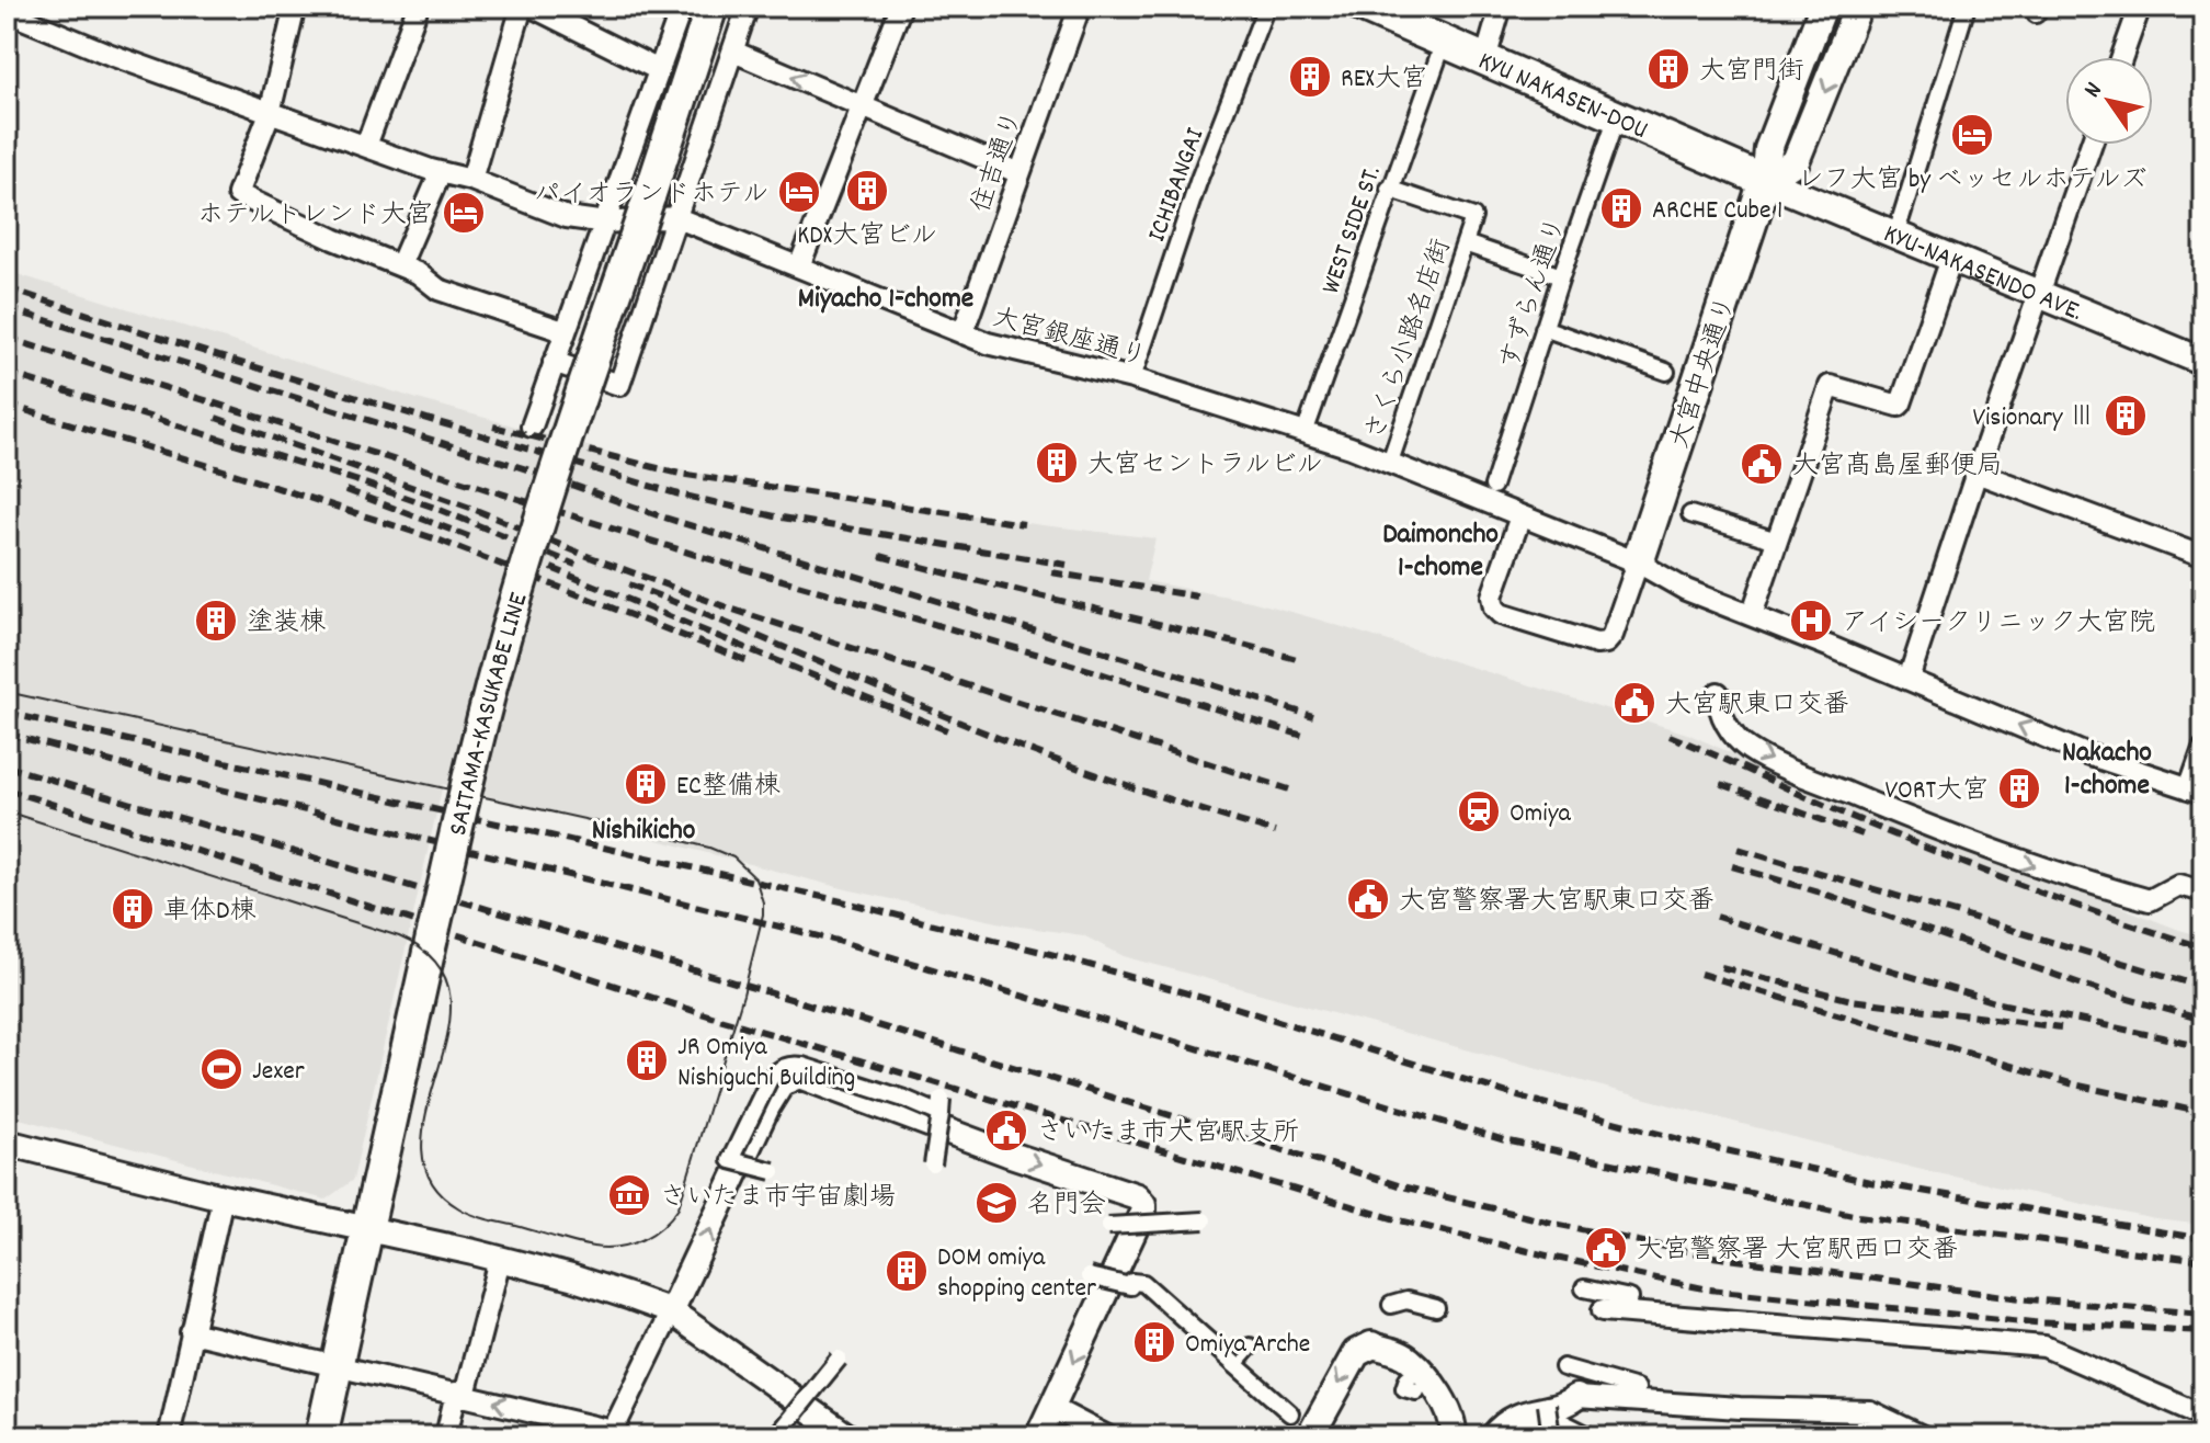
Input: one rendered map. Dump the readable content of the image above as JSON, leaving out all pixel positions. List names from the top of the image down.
{
  "streets": {
    "main road": [
      "KYU NAKASEN-DOU",
      "KYU-NAKASENDO AVE.",
      "大宮中央通り",
      "SAITAMA-KASUKABE LINE"
    ],
    "street": [
      "住吉通り",
      "ICHIBANGAI",
      "WEST SIDE ST.",
      "すずらん通り",
      "大宮銀座通り",
      "さくら小路名店街"
    ]
  },
  "crossings": [
    ["KYU NAKASEN-DOU", "WEST SIDE ST."],
    ["KYU NAKASEN-DOU", "KYU-NAKASENDO AVE."],
    ["KYU NAKASEN-DOU", "すずらん通り"],
    ["KYU NAKASEN-DOU", "大宮中央通り"],
    ["住吉通り", "大宮銀座通り"],
    ["ICHIBANGAI", "大宮銀座通り"],
    ["WEST SIDE ST.", "大宮銀座通り"],
    ["WEST SIDE ST.", "さくら小路名店街"],
    ["KYU-NAKASENDO AVE.", "大宮中央通り"],
    ["大宮銀座通り", "さくら小路名店街"],
    ["大宮銀座通り", "大宮中央通り"]
  ],
  "districts": [
    "Miyacho 1-chome",
    "Daimoncho 1-chome",
    "Nakacho 1-chome",
    "Nishikicho"
  ],
  "places": {
    "building": [
      "大宮門街",
      "REX大宮",
      "KDX大宮ビル",
      "ARCHE Cube 1",
      "Visionary Ⅲ",
      "大宮セントラルビル",
      "塗装棟",
      "EC整備棟",
      "VORT大宮",
      "車体D棟",
      "JR Omiya Nishiguchi Building",
      "DOM omiya shopping center",
      "Omiya Arche"
    ],
    "hotel": ["レフ大宮 by ベッセルホテルズ", "パイオランドホテル", "ホテルトレンド大宮"],
    "public building": [
      "大宮髙島屋郵便局",
      "大宮駅東口交番",
      "大宮警察署大宮駅東口交番",
      "さいたま市大宮駅支所",
      "大宮警察署 大宮駅西口交番"
    ],
    "hospital": ["アイシークリニック大宮院"],
    "station": ["Omiya"],
    "sports": ["Jexer"],
    "museum": ["さいたま市宇宙劇場"],
    "school or university": ["名門会"]
  },
  "north": "top left"
}
